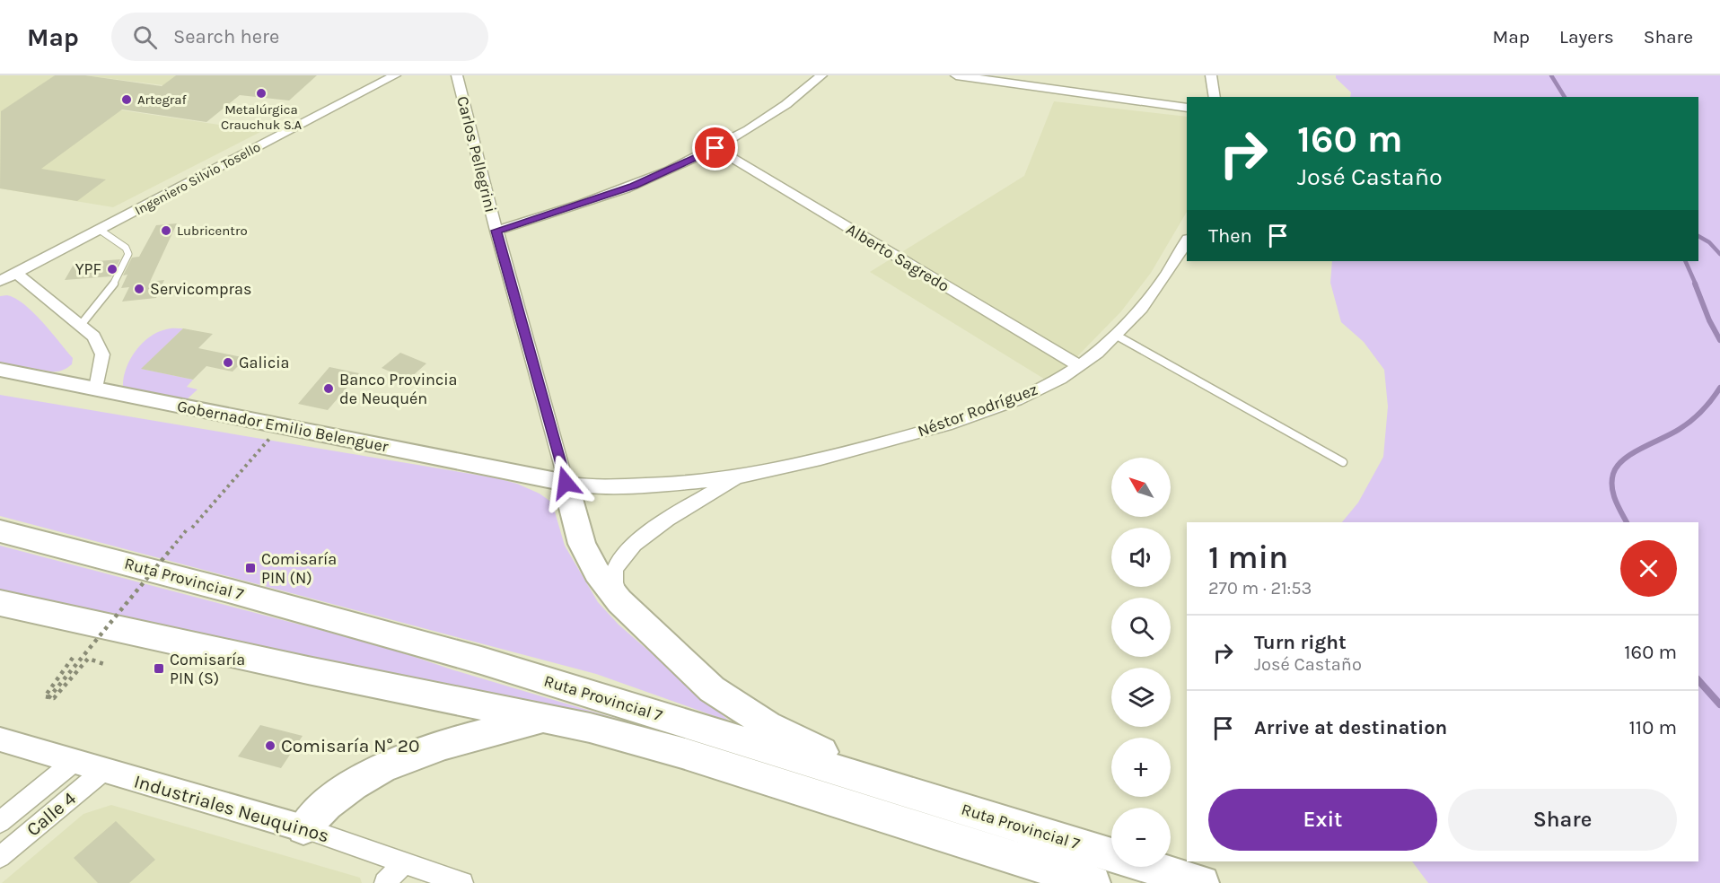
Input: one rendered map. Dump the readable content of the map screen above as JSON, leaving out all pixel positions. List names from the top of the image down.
{
  "streets": {
    "highway": ["Ruta Provincial 7"],
    "street": [
      "Carlos Pellegrini",
      "Ingeniero Silvio Tosello",
      "Alberto Sagredo",
      "Néstor Rodríguez",
      "Gobernador Emilio Belenguer",
      "Industriales Neuquinos",
      "Calle 4"
    ]
  },
  "crossings": [
    ["Carlos Pellegrini", "Néstor Rodríguez"],
    ["Carlos Pellegrini", "Gobernador Emilio Belenguer"],
    ["Alberto Sagredo", "Néstor Rodríguez"],
    ["Néstor Rodríguez", "Gobernador Emilio Belenguer"],
    ["Industriales Neuquinos", "Calle 4"]
  ],
  "places": {
    "other": [
      "Metalúrgica Crauchuk S.A",
      "Artegraf",
      "Lubricentro",
      "YPF",
      "Servicompras",
      "Galicia",
      "Banco Provincia de Neuquén",
      "Comisaría N° 20"
    ],
    "transit": ["Comisaría PIN (N)", "Comisaría PIN (S)"]
  },
  "north": "top left",
  "page": {
    "header": "Map",
    "search": "Search here",
    "nav": ["Map", "Layers", "Share"],
    "turn": ["160 m", "José Castaño"],
    "then": "Then",
    "map_buttons": ["+", "−"],
    "heading": ["1 min", "270 m · 21:53"],
    "list": [
      {
        "name": "Turn right",
        "note": "José Castaño",
        "value": "160 m"
      },
      {
        "name": "Arrive at destination",
        "value": "110 m"
      }
    ],
    "buttons": ["Exit", "Share"]
  }
}
